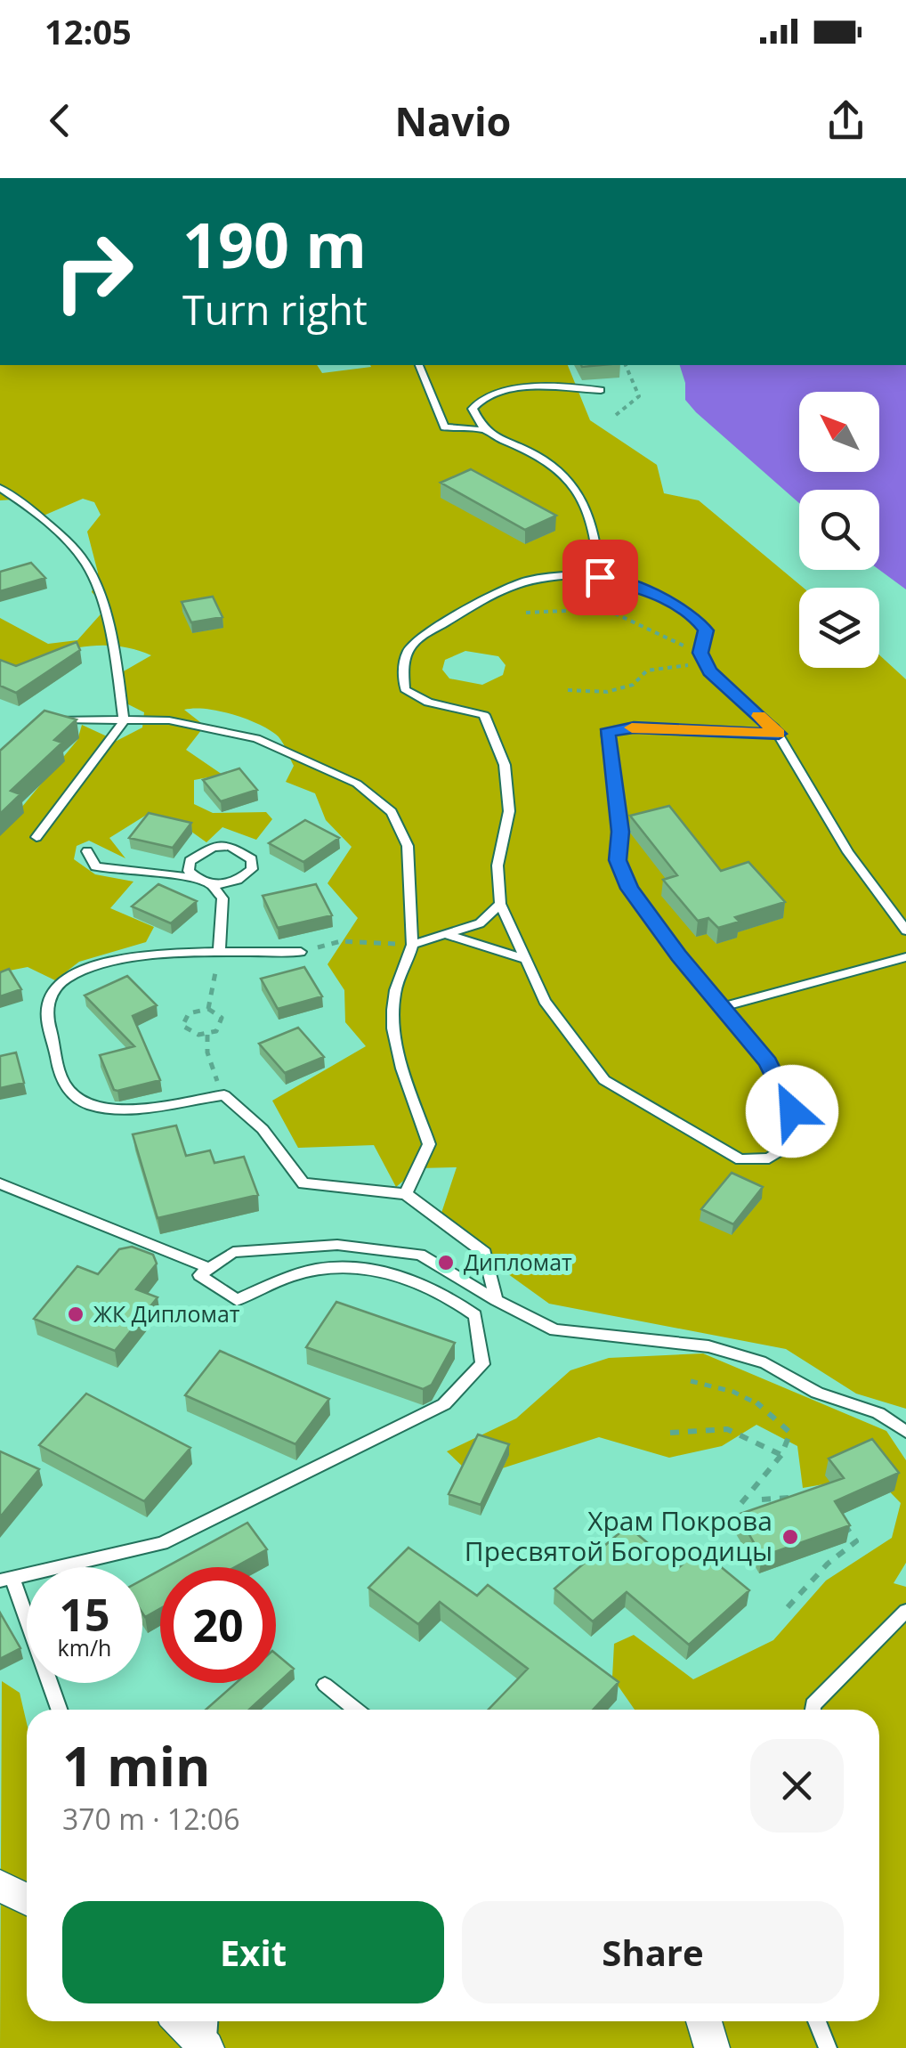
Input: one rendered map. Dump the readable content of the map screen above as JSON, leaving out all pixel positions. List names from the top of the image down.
{
  "places": ["Дипломат", "ЖК Дипломат", "Храм Покрова Пресвятой Богородицы"],
  "north": "top left",
  "page": {
    "status": "12:05",
    "header": "Navio",
    "turn": ["190 m", "Turn right"],
    "speed": "15 km/h",
    "limit": "20",
    "heading": ["1 min", "370 m · 12:06"],
    "buttons": ["Exit", "Share"]
  }
}
